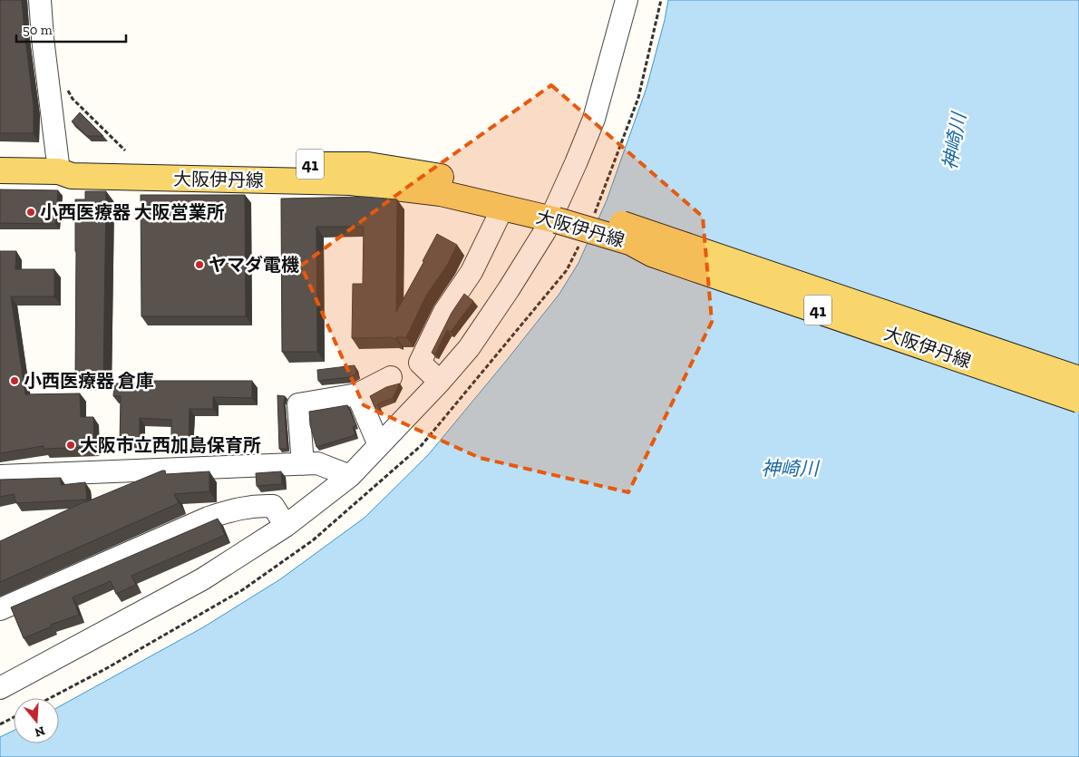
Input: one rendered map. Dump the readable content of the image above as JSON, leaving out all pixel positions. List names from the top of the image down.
{
  "streets": {
    "main road": ["41", "大阪伊丹線"]
  },
  "water": ["神崎川"],
  "places": [
    "小西医療器 大阪営業所",
    "ヤマダ電機",
    "小西医療器 倉庫",
    "大阪市立西加島保育所"
  ],
  "scale_bar": "50 m",
  "north": "bottom"
}
